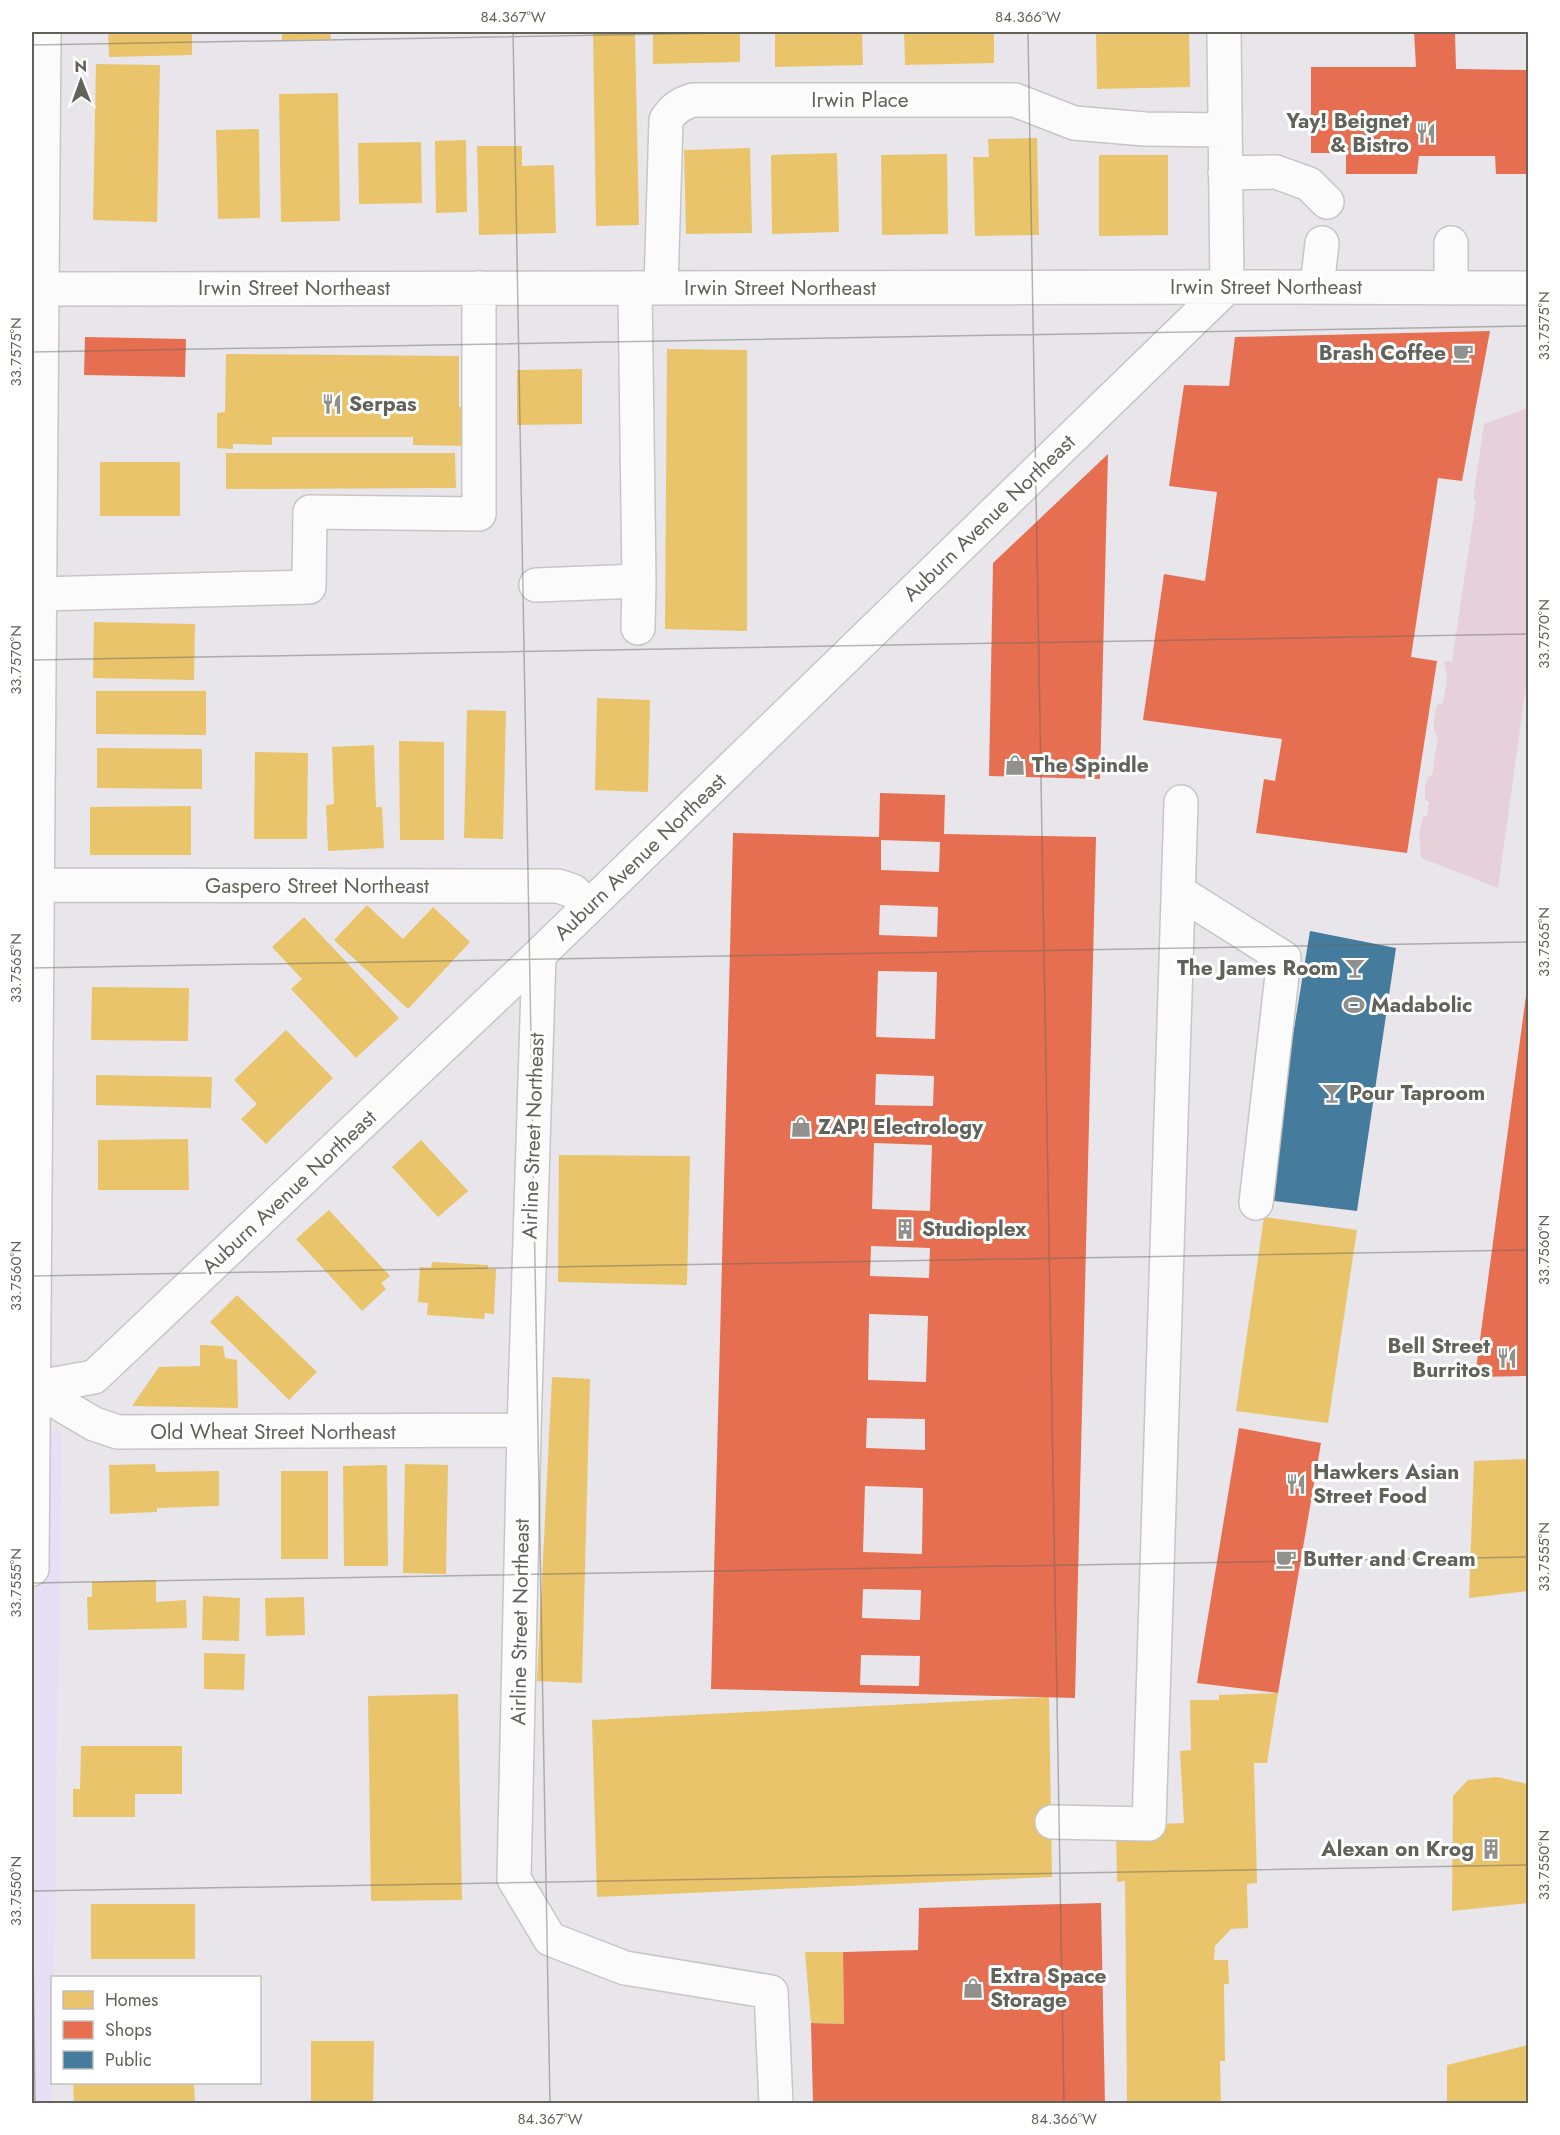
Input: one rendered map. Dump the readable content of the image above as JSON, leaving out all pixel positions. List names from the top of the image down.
{
  "streets": {
    "street": [
      "Irwin Place",
      "Irwin Street Northeast",
      "Auburn Avenue Northeast",
      "Gaspero Street Northeast",
      "Airline Street Northeast",
      "Old Wheat Street Northeast"
    ]
  },
  "crossings": [
    ["Irwin Place", "Irwin Street Northeast"],
    ["Irwin Street Northeast", "Auburn Avenue Northeast"],
    ["Auburn Avenue Northeast", "Gaspero Street Northeast"],
    ["Auburn Avenue Northeast", "Airline Street Northeast"],
    ["Auburn Avenue Northeast", "Old Wheat Street Northeast"],
    ["Airline Street Northeast", "Old Wheat Street Northeast"]
  ],
  "places": {
    "restaurant": [
      "Yay! Beignet & Bistro",
      "Serpas",
      "Bell Street Burritos",
      "Hawkers Asian Street Food"
    ],
    "cafe": ["Brash Coffee", "Butter and Cream"],
    "shop": ["The Spindle", "ZAP! Electrology", "Extra Space Storage"],
    "bar": ["The James Room", "Pour Taproom"],
    "sports": ["Madabolic"],
    "building": ["Studioplex", "Alexan on Krog"]
  },
  "legend": ["Homes", "Shops", "Public"],
  "north": "top",
  "coordinates": [
    "84.367°W",
    "84.366°W",
    "33.7575°N",
    "33.7570°N",
    "33.7565°N",
    "33.7560°N",
    "33.7555°N",
    "33.7550°N"
  ]
}
